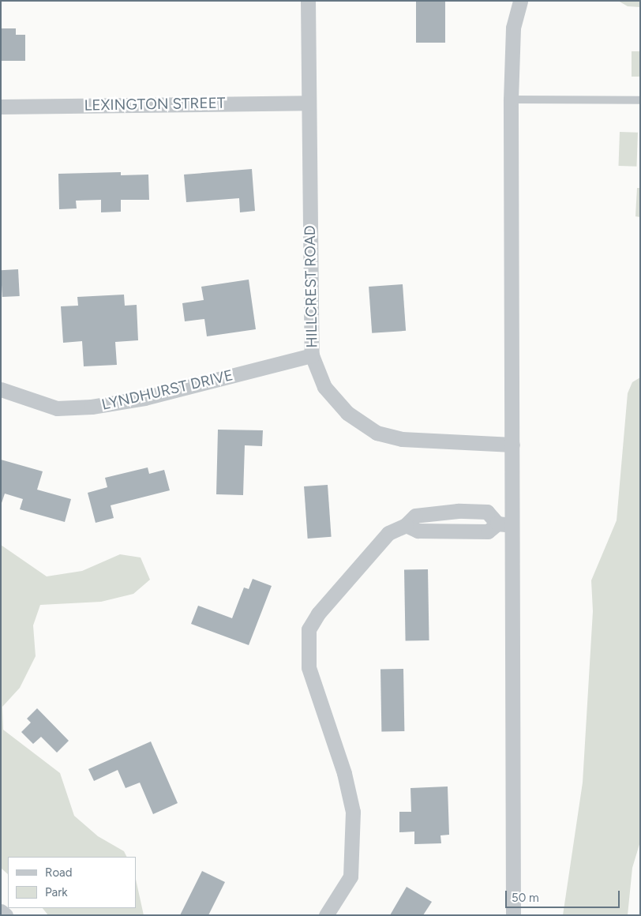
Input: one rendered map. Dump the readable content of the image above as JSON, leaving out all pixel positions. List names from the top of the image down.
{
  "streets": {
    "street": ["LEXINGTON STREET", "HILLCREST ROAD", "LYNDHURST DRIVE"]
  },
  "crossings": [
    ["LEXINGTON STREET", "HILLCREST ROAD"],
    ["HILLCREST ROAD", "LYNDHURST DRIVE"]
  ],
  "legend": ["Road", "Park"],
  "scale_bar": "50 m"
}
